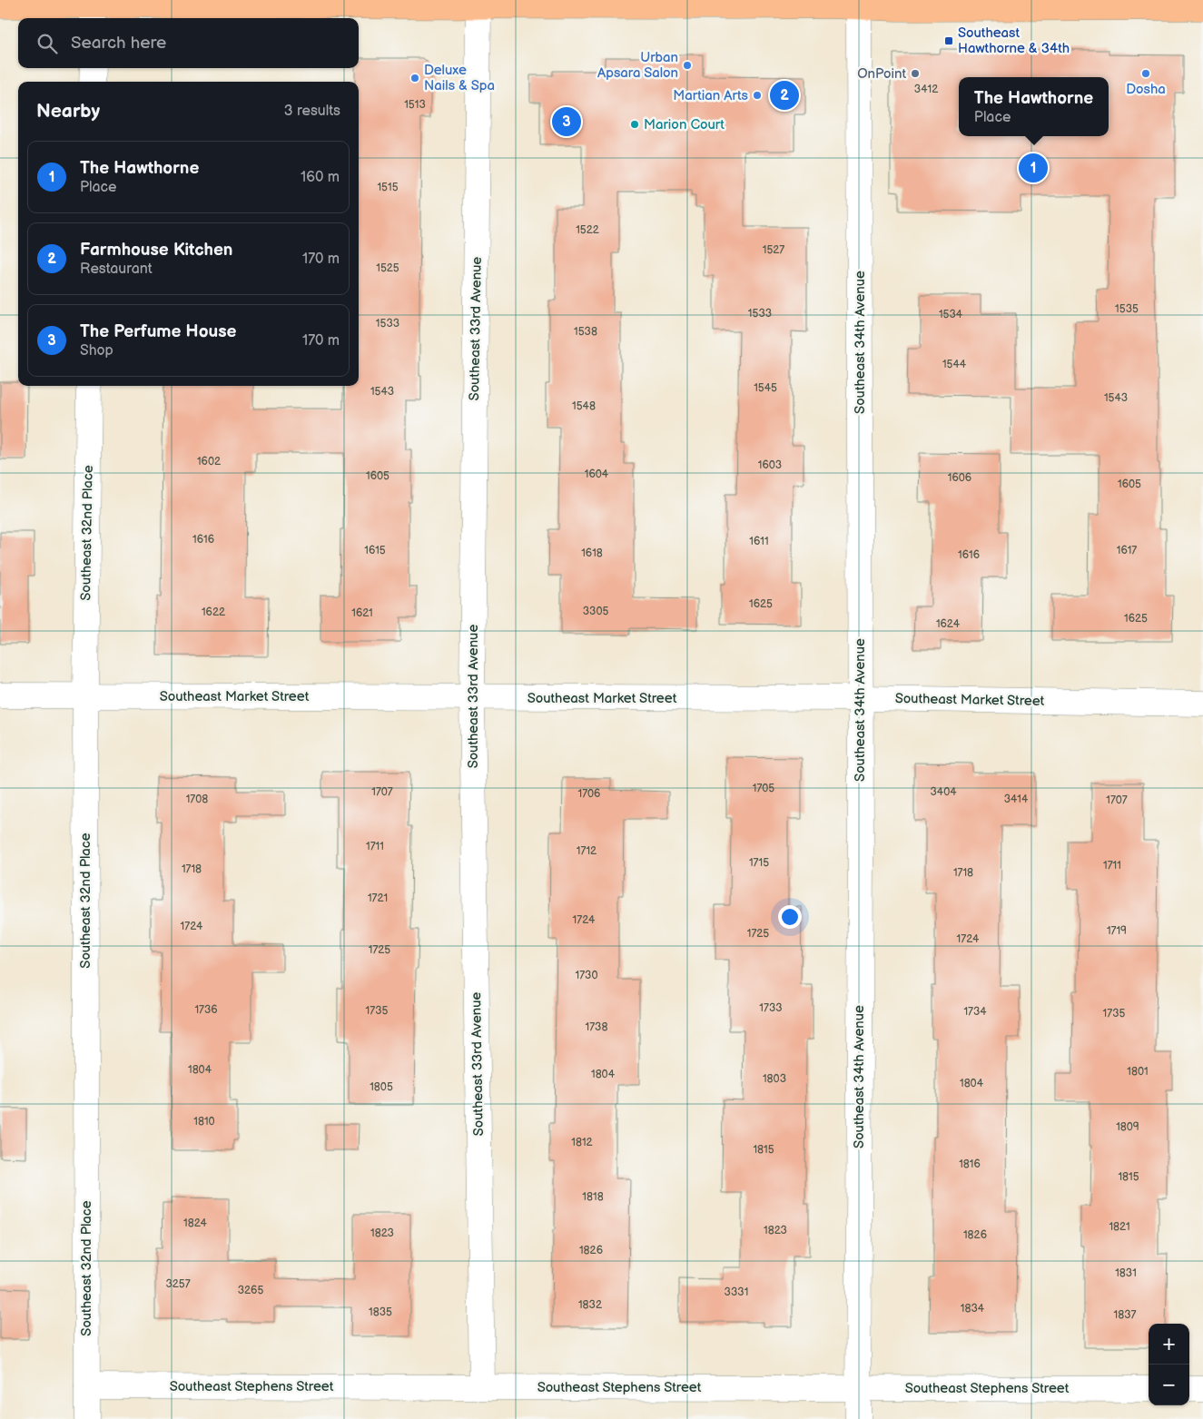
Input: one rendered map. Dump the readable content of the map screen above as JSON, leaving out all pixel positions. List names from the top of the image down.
{
  "streets": {
    "street": [
      "Southeast 33rd Avenue",
      "Southeast 34th Avenue",
      "Southeast 32nd Place",
      "Southeast Market Street",
      "Southeast Stephens Street"
    ]
  },
  "crossings": [
    ["Southeast 33rd Avenue", "Southeast Market Street"],
    ["Southeast 33rd Avenue", "Southeast Stephens Street"],
    ["Southeast 34th Avenue", "Southeast Market Street"],
    ["Southeast 34th Avenue", "Southeast Stephens Street"],
    ["Southeast 32nd Place", "Southeast Market Street"],
    ["Southeast 32nd Place", "Southeast Stephens Street"]
  ],
  "places": {
    "transit": ["Southeast Hawthorne & 34th"],
    "other": [
      "Urban Apsara Salon",
      "OnPoint",
      "Dosha",
      "Deluxe Nails & Spa",
      "Martian Arts",
      "Marion Court"
    ]
  },
  "house_numbers": [
    "3412",
    "1513",
    "1515",
    "1522",
    "1527",
    "1525",
    "1535",
    "1533",
    "1534",
    "1533",
    "1538",
    "1544",
    "1545",
    "1543",
    "1543",
    "1548",
    "1602",
    "1603",
    "1604",
    "1605",
    "1606",
    "1605",
    "1616",
    "1611",
    "1615",
    "1617",
    "1618",
    "1616",
    "1625",
    "3305",
    "1622",
    "1621",
    "1625",
    "1624",
    "1705",
    "1707",
    "3404",
    "1706",
    "1708",
    "3414",
    "1707",
    "1711",
    "1712",
    "1715",
    "1711",
    "1718",
    "1718",
    "1721",
    "1724",
    "1724",
    "1719",
    "1725",
    "1724",
    "1725",
    "1730",
    "1733",
    "1736",
    "1735",
    "1734",
    "1735",
    "1738",
    "1804",
    "1801",
    "1804",
    "1803",
    "1804",
    "1805",
    "1810",
    "1809",
    "1812",
    "1815",
    "1816",
    "1815",
    "1818",
    "1824",
    "1821",
    "1823",
    "1823",
    "1826",
    "1826",
    "1831",
    "3257",
    "3265",
    "3331",
    "1832",
    "1834",
    "1835",
    "1837"
  ],
  "page": {
    "search": "Search here",
    "popup": ["The Hawthorne", "Place"],
    "pins": ["2", "3", "1"],
    "heading": ["Nearby", "3 results"],
    "list": [
      {
        "mark": "1",
        "name": "The Hawthorne",
        "note": "Place",
        "value": "160 m"
      },
      {
        "mark": "2",
        "name": "Farmhouse Kitchen",
        "note": "Restaurant",
        "value": "170 m"
      },
      {
        "mark": "3",
        "name": "The Perfume House",
        "note": "Shop",
        "value": "170 m"
      }
    ],
    "map_buttons": ["+", "−"]
  }
}
